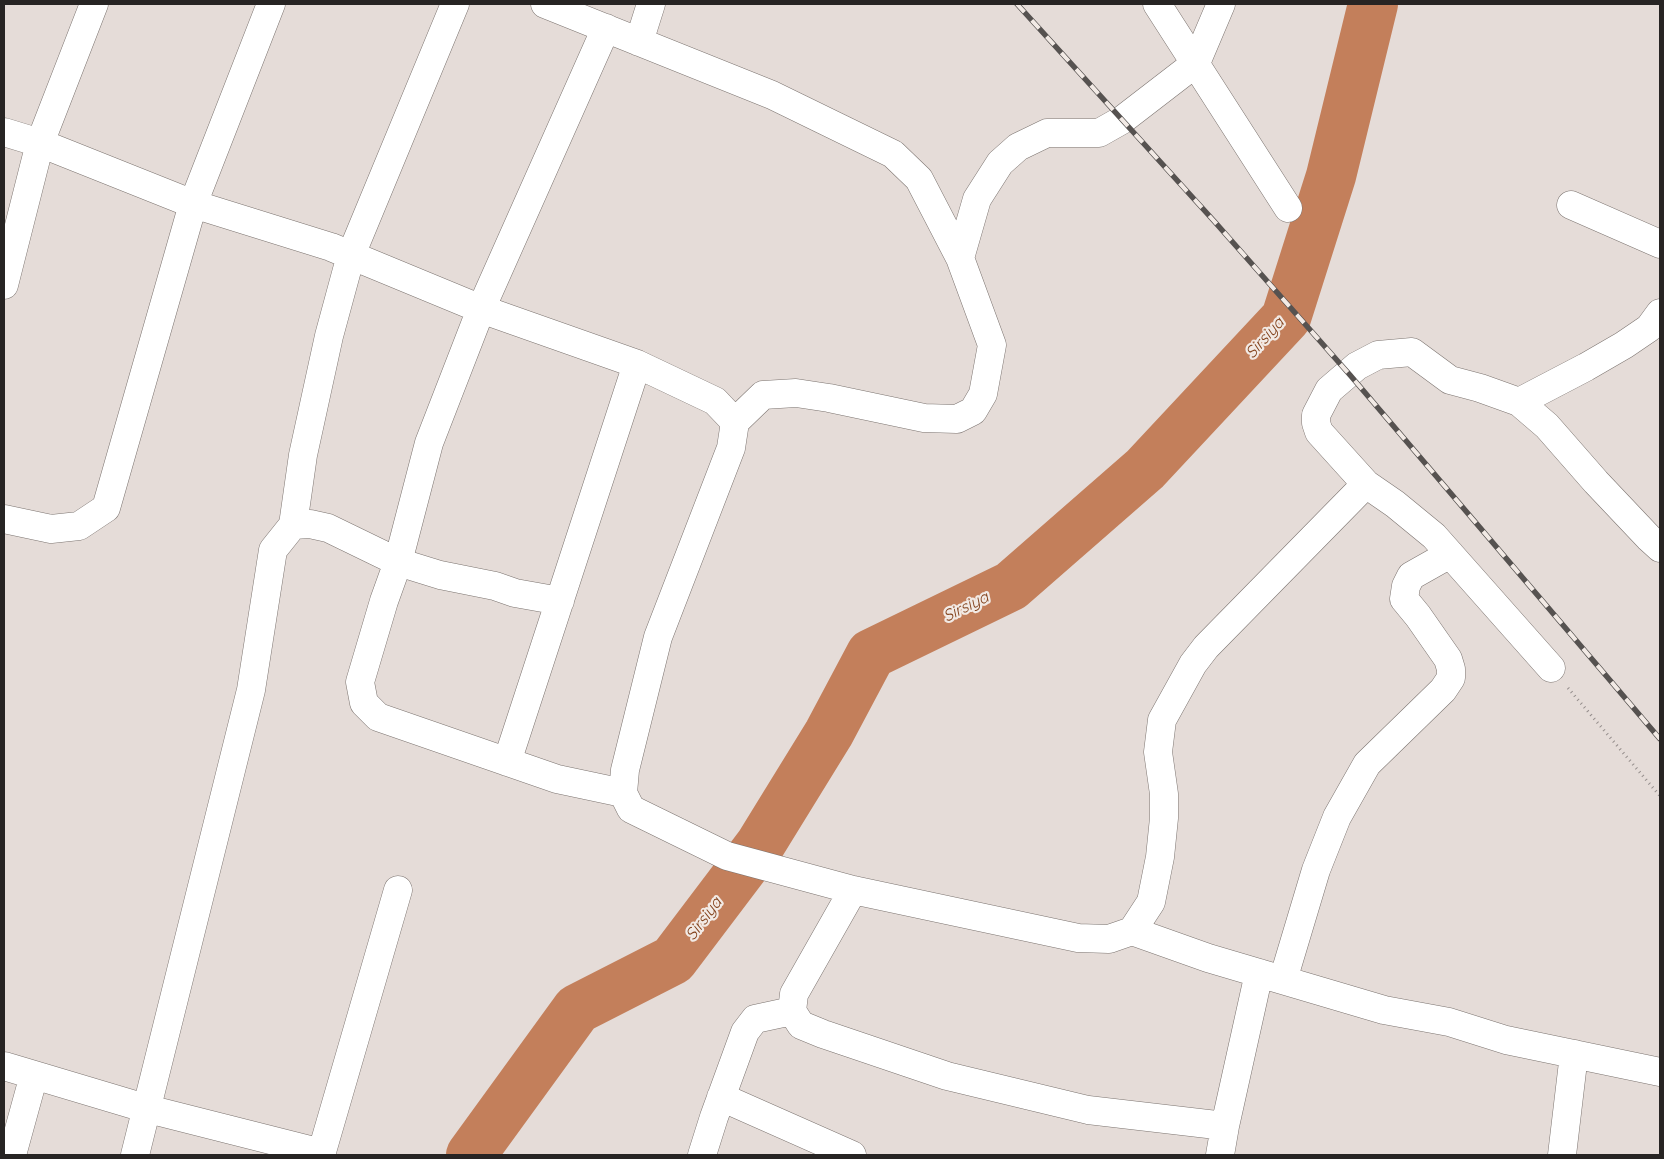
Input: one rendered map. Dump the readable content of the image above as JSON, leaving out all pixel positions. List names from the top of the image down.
{
  "water": ["Sirsiya"]
}
